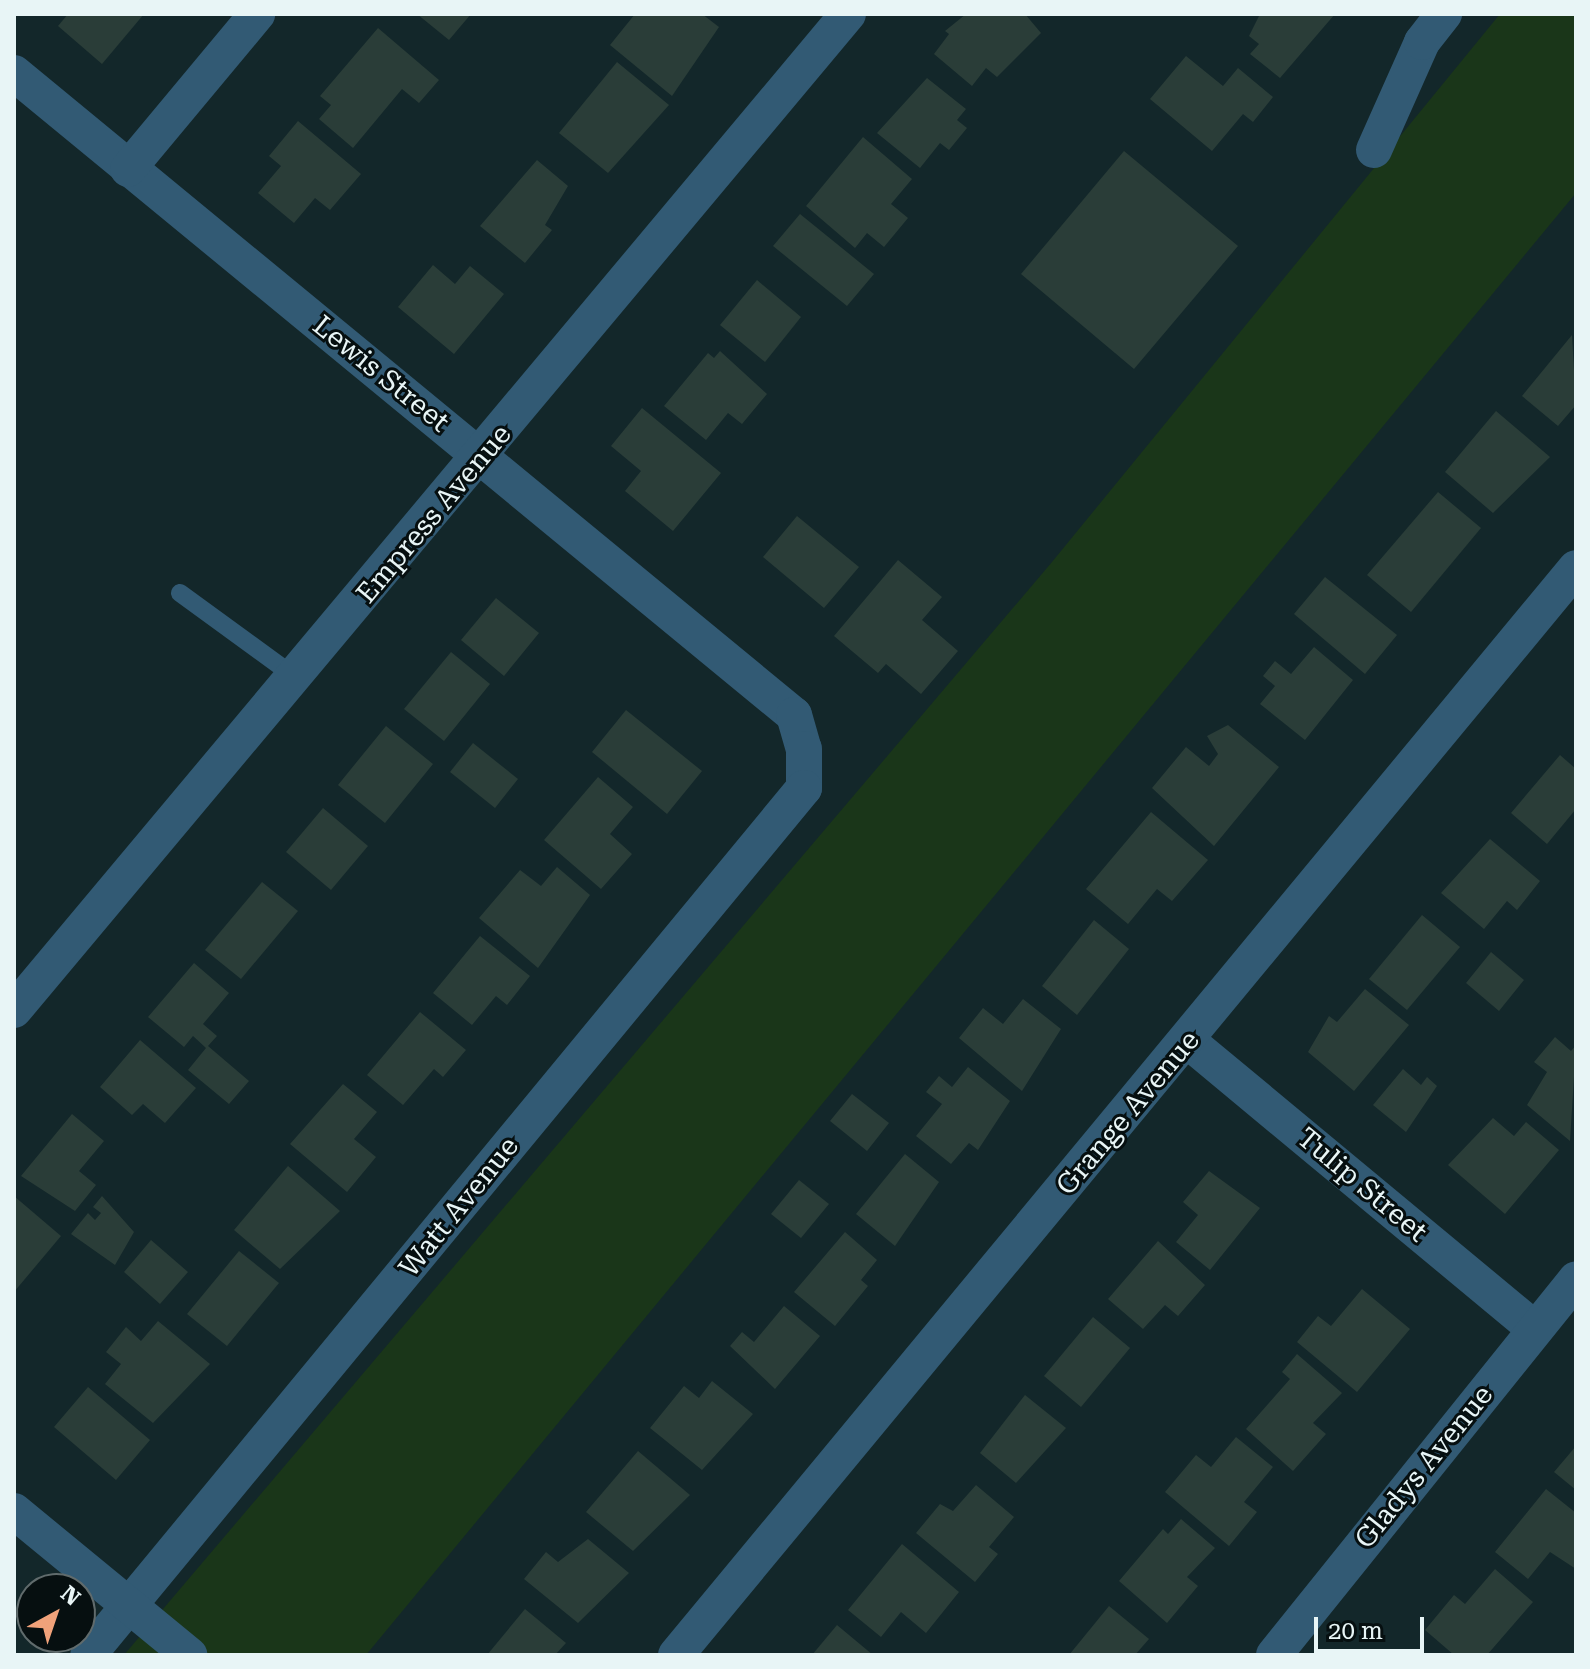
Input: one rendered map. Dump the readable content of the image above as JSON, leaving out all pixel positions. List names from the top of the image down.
{
  "streets": {
    "street": [
      "Lewis Street",
      "Empress Avenue",
      "Grange Avenue",
      "Tulip Street",
      "Watt Avenue",
      "Gladys Avenue"
    ]
  },
  "crossings": [
    ["Lewis Street", "Empress Avenue"],
    ["Lewis Street", "Watt Avenue"],
    ["Grange Avenue", "Tulip Street"],
    ["Tulip Street", "Gladys Avenue"]
  ],
  "scale_bar": "20 m",
  "north": "top right"
}
